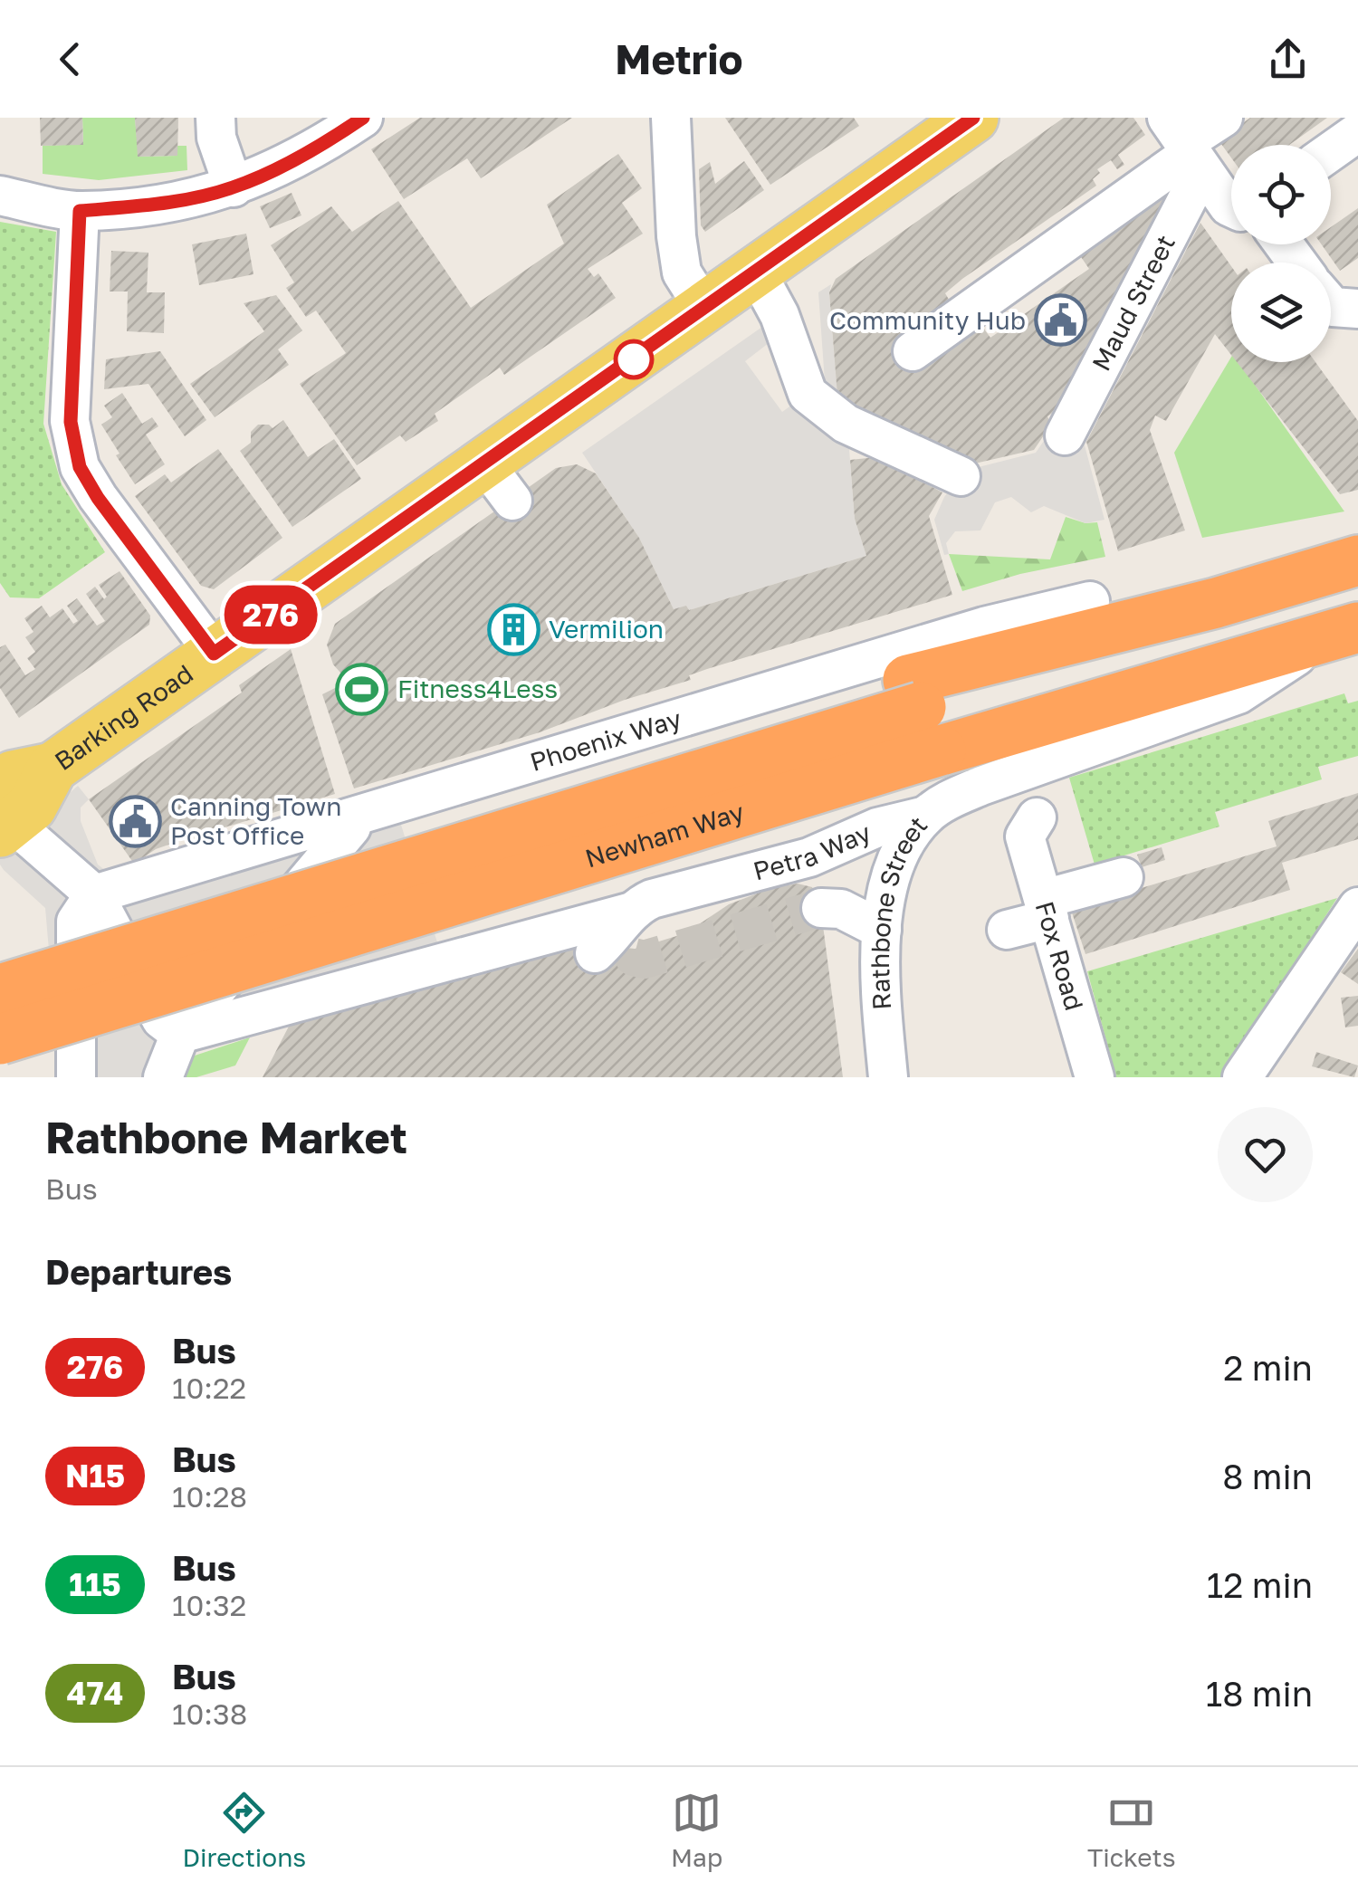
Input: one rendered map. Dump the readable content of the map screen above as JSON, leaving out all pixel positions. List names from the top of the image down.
{
  "streets": {
    "highway": ["Newham Way"],
    "main road": ["Barking Road"],
    "street": [
      "Maud Street",
      "Phoenix Way",
      "Petra Way",
      "Rathbone Street",
      "Fox Road"
    ]
  },
  "crossings": [
    ["Newham Way", "Rathbone Street"],
    ["Petra Way", "Rathbone Street"]
  ],
  "places": {
    "public building": ["Community Hub", "Canning Town Post Office"],
    "building": ["Vermilion"],
    "sports": ["Fitness4Less"]
  },
  "lines": ["bus line 276"],
  "page": {
    "header": "Metrio",
    "on_map": "276",
    "heading": [
      ["Rathbone Market", "Bus"],
      "Departures"
    ],
    "list": [
      {
        "mark": "276",
        "name": "Bus",
        "note": "10:22",
        "value": "2 min"
      },
      {
        "mark": "N15",
        "name": "Bus",
        "note": "10:28",
        "value": "8 min"
      },
      {
        "mark": "115",
        "name": "Bus",
        "note": "10:32",
        "value": "12 min"
      },
      {
        "mark": "474",
        "name": "Bus",
        "note": "10:38",
        "value": "18 min"
      }
    ],
    "tabs": ["Directions", "Map", "Tickets"]
  }
}
